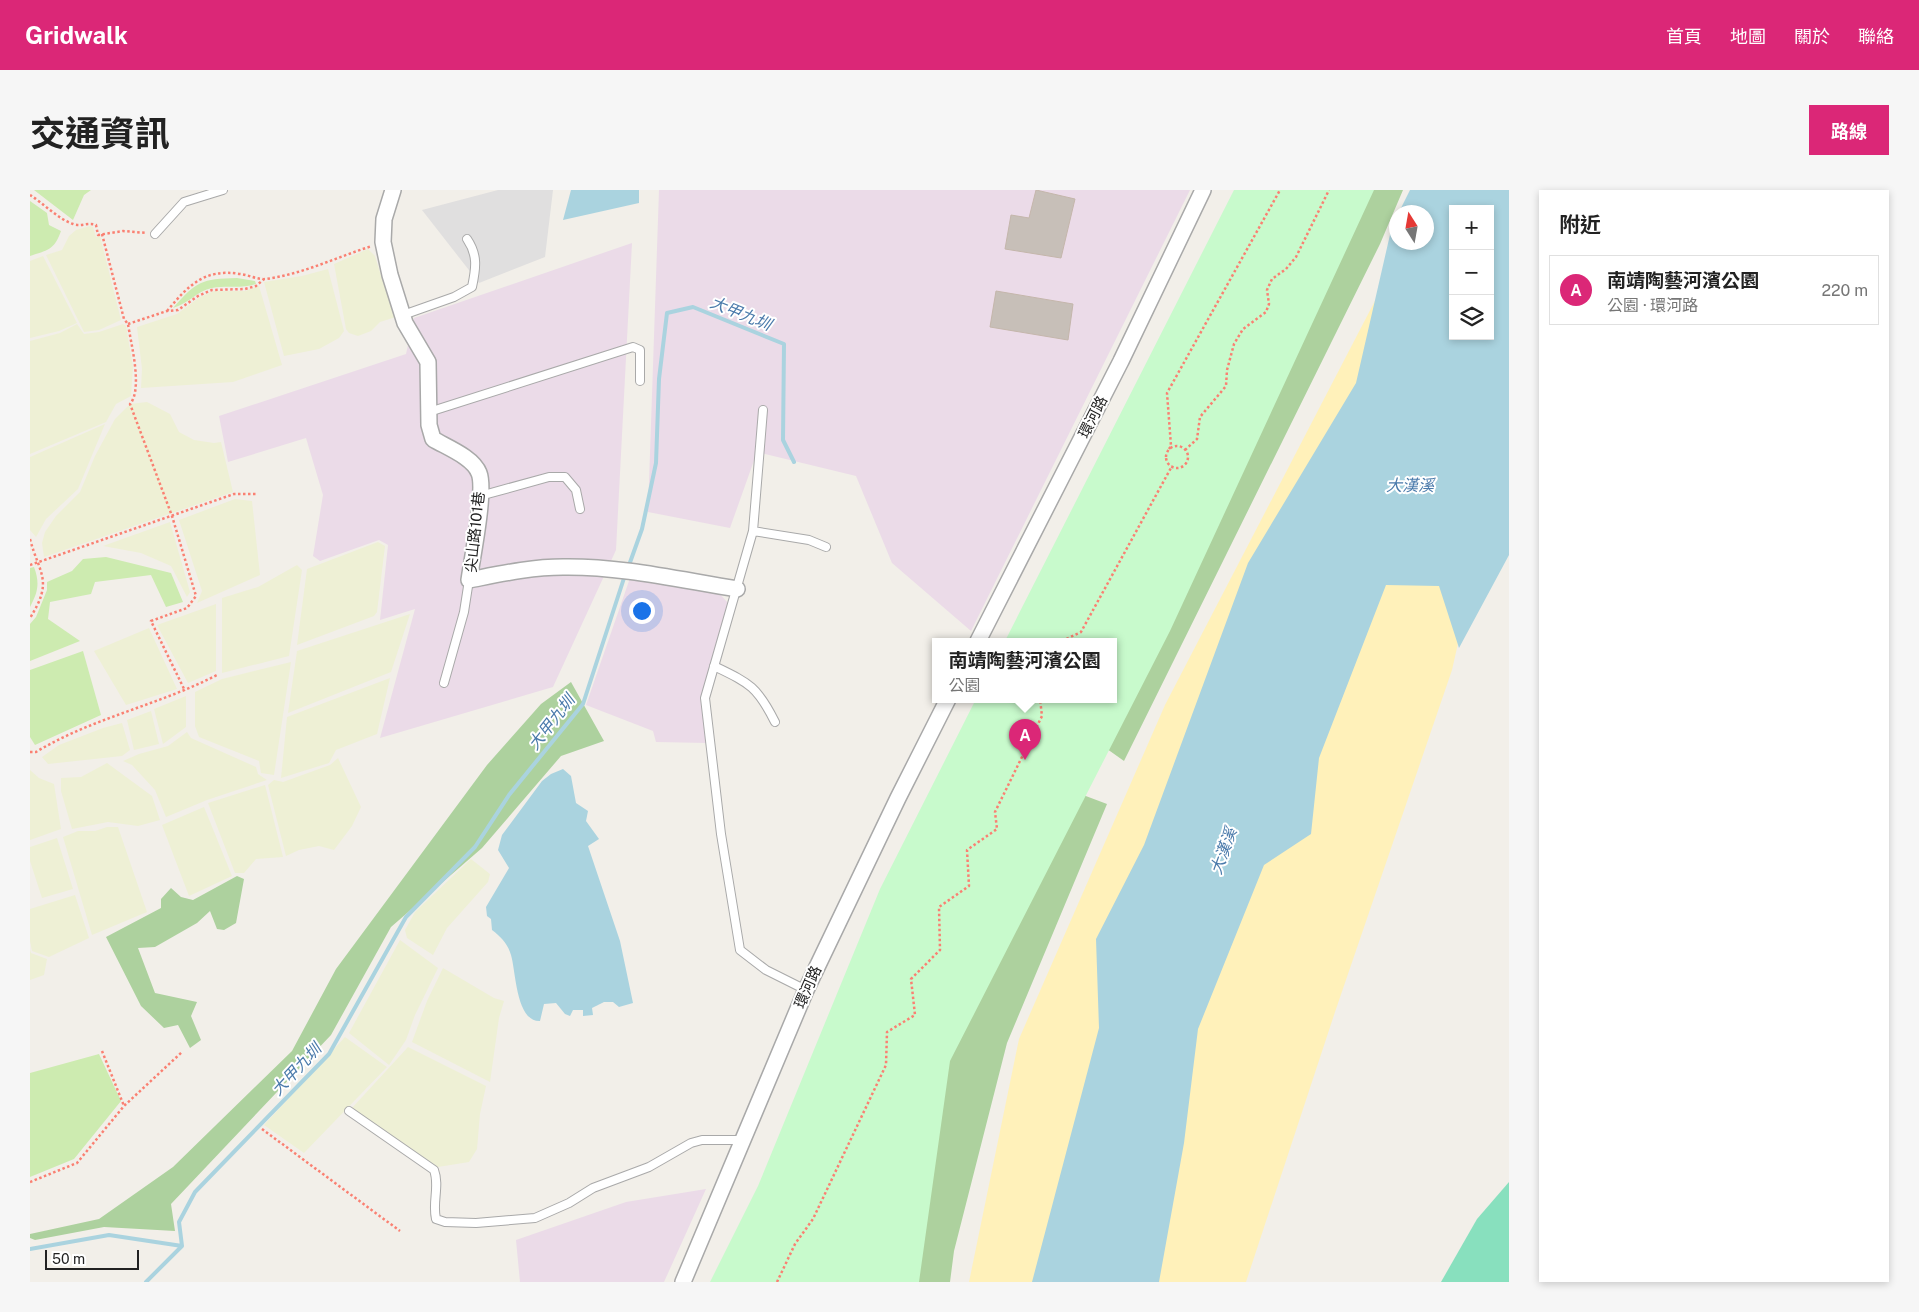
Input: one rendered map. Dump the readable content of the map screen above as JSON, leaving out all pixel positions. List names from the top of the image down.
{
  "streets": {
    "street": ["環河路", "尖山路101巷"]
  },
  "water": ["大甲九圳", "大漢溪"],
  "scale_bar": "50 m",
  "north": "top",
  "page": {
    "header": "Gridwalk",
    "nav": [
      "首頁",
      "地圖",
      "關於",
      "聯絡"
    ],
    "title": "交通資訊",
    "buttons": "路線",
    "heading": "附近",
    "map_buttons": ["+", "−"],
    "list": [
      {
        "mark": "A",
        "name": "南靖陶藝河濱公園",
        "note": "公園 · 環河路",
        "value": "220 m"
      }
    ],
    "popup": ["南靖陶藝河濱公園", "公園"],
    "pins": "A",
    "scale": "50 m"
  }
}
